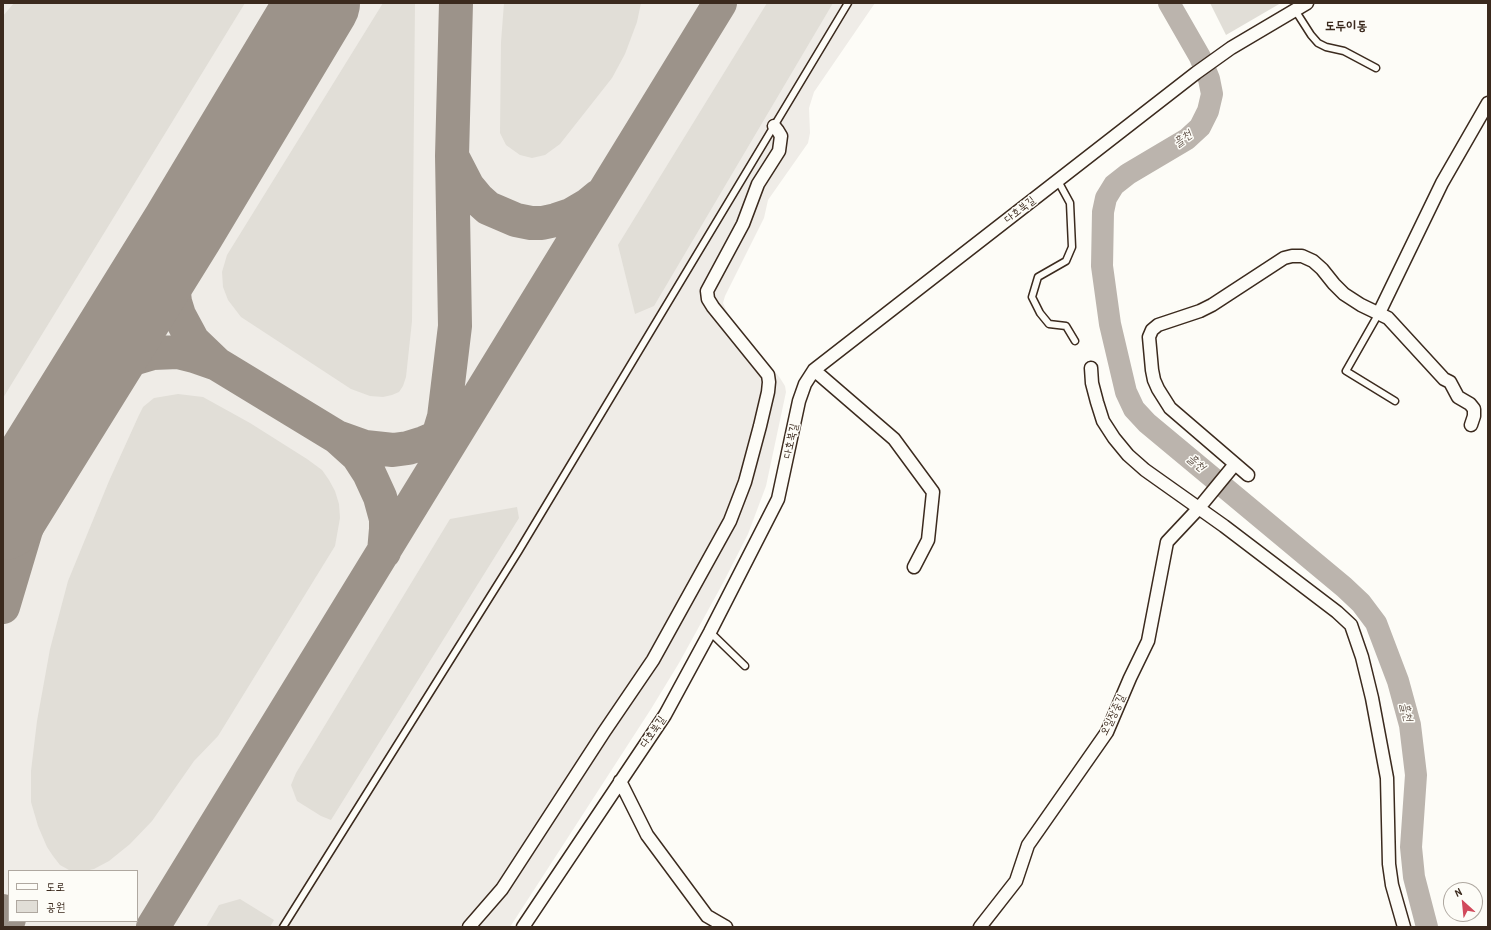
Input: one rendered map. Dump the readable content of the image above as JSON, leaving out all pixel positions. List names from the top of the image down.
{
  "streets": {
    "street": ["다호북길", "오일장중길"]
  },
  "districts": ["도두이동"],
  "water": ["흘천"],
  "legend": ["도로", "공원"],
  "north": "top left"
}
